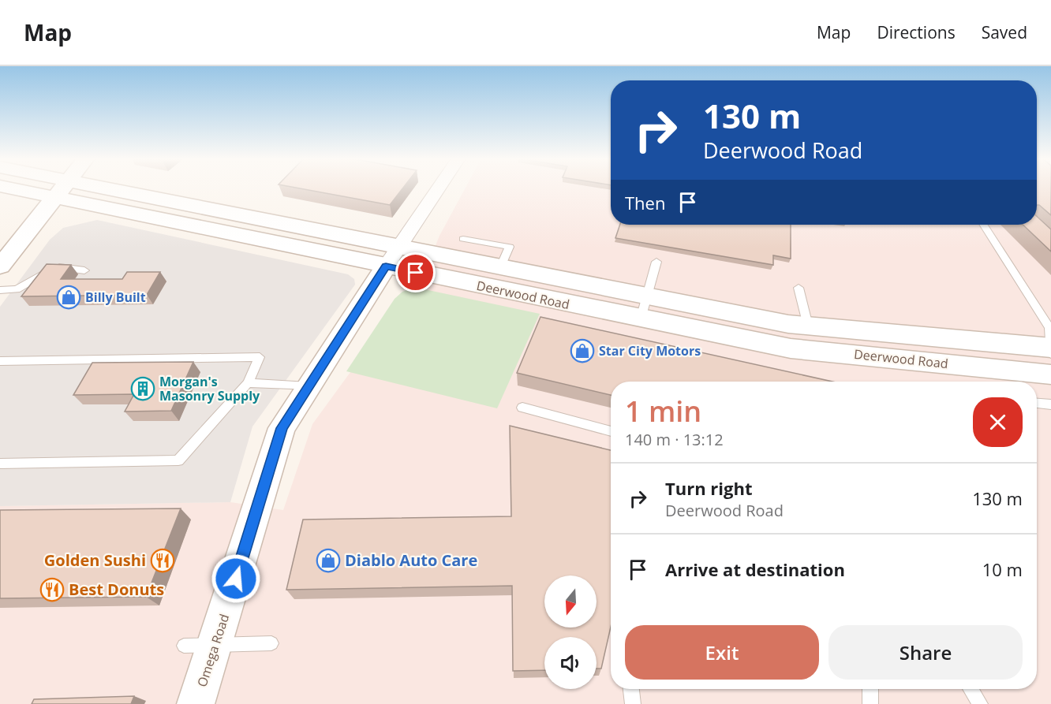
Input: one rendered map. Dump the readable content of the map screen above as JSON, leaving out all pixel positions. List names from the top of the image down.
{
  "streets": {
    "street": ["Deerwood Road", "Omega Road"]
  },
  "crossings": [
    ["Deerwood Road", "Omega Road"]
  ],
  "places": {
    "shop": ["Billy Built", "Star City Motors", "Diablo Auto Care"],
    "building": ["Morgan's Masonry Supply"],
    "restaurant": ["Golden Sushi", "Best Donuts"]
  },
  "north": "bottom",
  "page": {
    "header": "Map",
    "nav": ["Map", "Directions", "Saved"],
    "turn": ["130 m", "Deerwood Road"],
    "then": "Then",
    "heading": ["1 min", "140 m · 13:12"],
    "list": [
      {
        "name": "Turn right",
        "note": "Deerwood Road",
        "value": "130 m"
      },
      {
        "name": "Arrive at destination",
        "value": "10 m"
      }
    ],
    "buttons": ["Exit", "Share"]
  }
}
